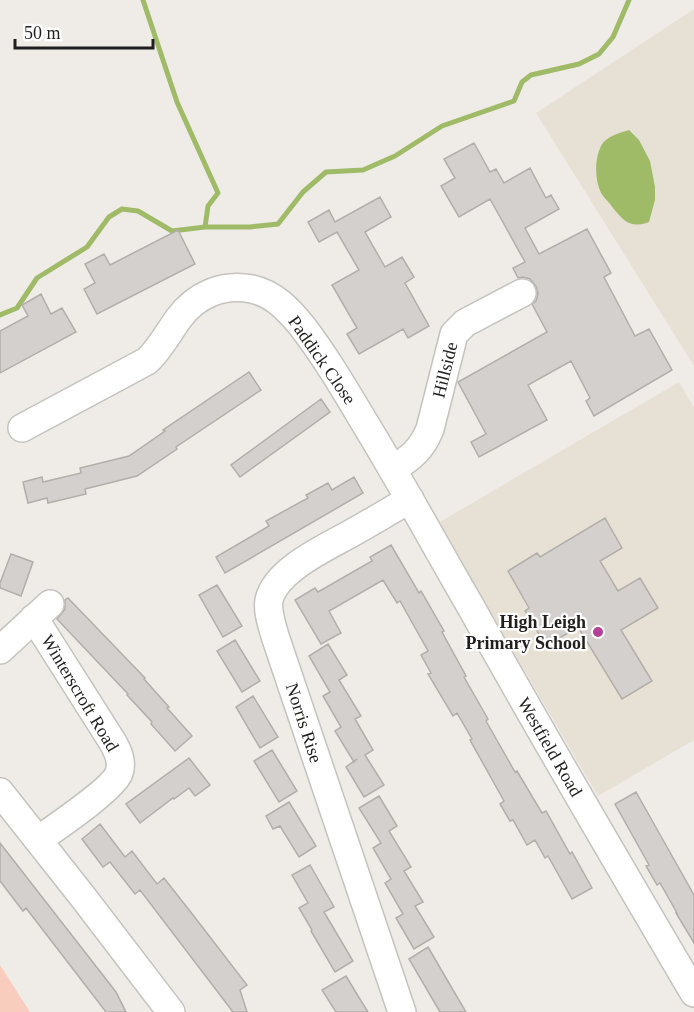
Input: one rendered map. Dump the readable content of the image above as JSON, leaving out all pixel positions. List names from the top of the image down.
{
  "streets": {
    "street": [
      "Paddick Close",
      "Hillside",
      "Winterscroft Road",
      "Norris Rise",
      "Westfield Road"
    ]
  },
  "crossings": [
    ["Paddick Close", "Hillside"],
    ["Paddick Close", "Norris Rise"],
    ["Paddick Close", "Westfield Road"],
    ["Norris Rise", "Westfield Road"]
  ],
  "places": ["High Leigh Primary School"],
  "scale_bar": "50 m"
}
